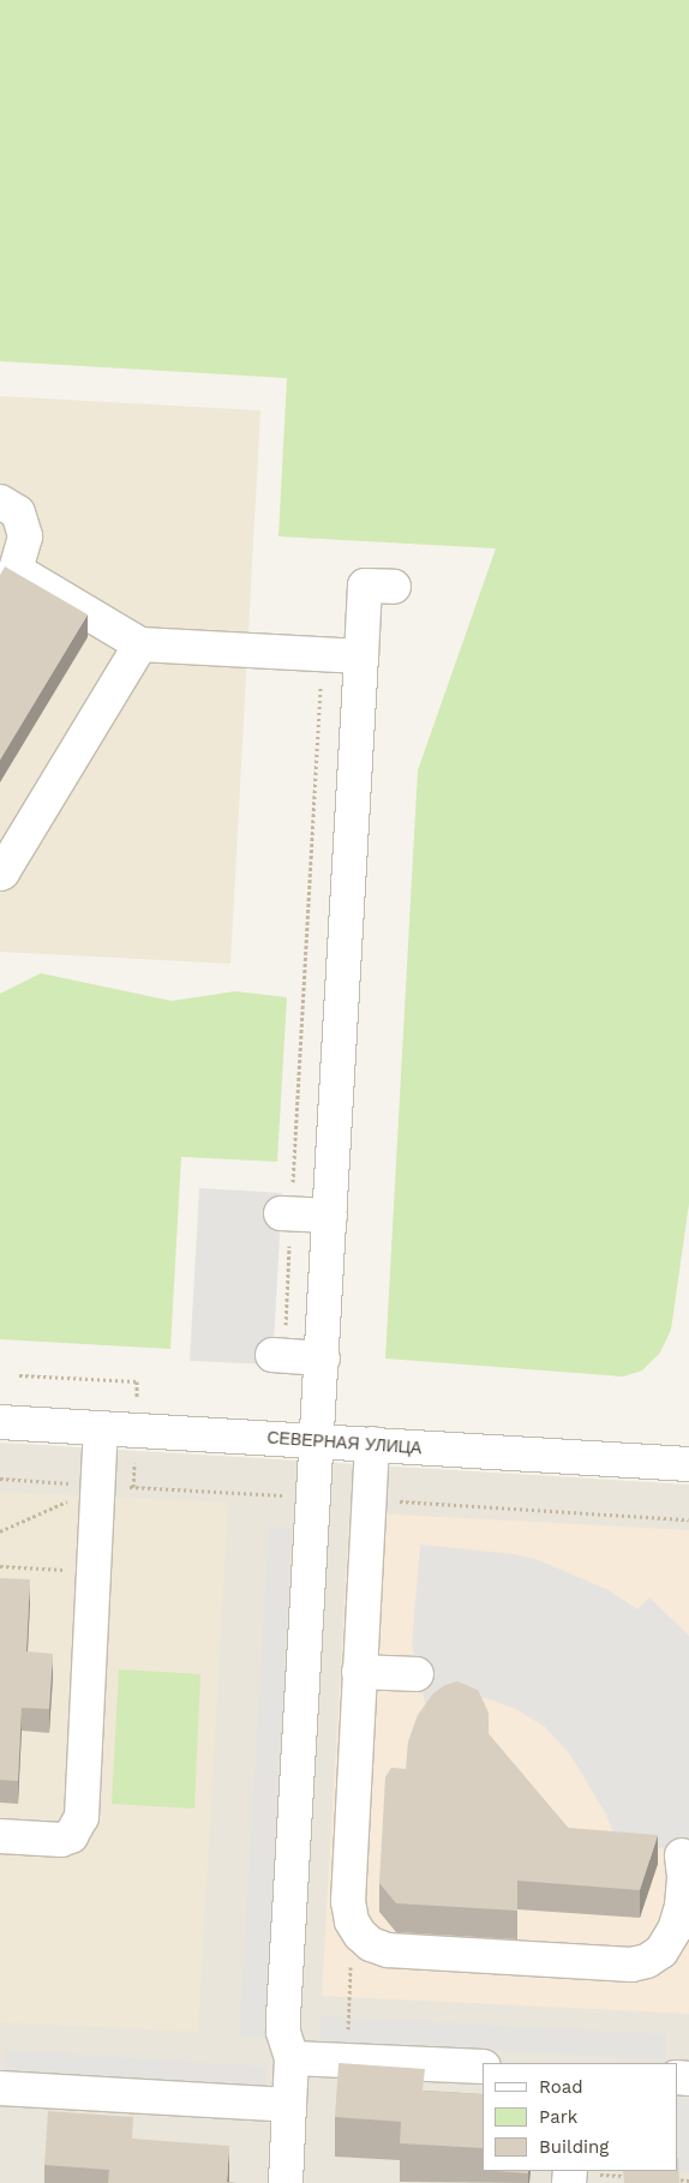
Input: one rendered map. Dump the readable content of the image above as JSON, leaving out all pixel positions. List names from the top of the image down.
{
  "streets": {
    "street": ["СЕВЕРНАЯ УЛИЦА"]
  },
  "legend": ["Road", "Park", "Building"]
}
